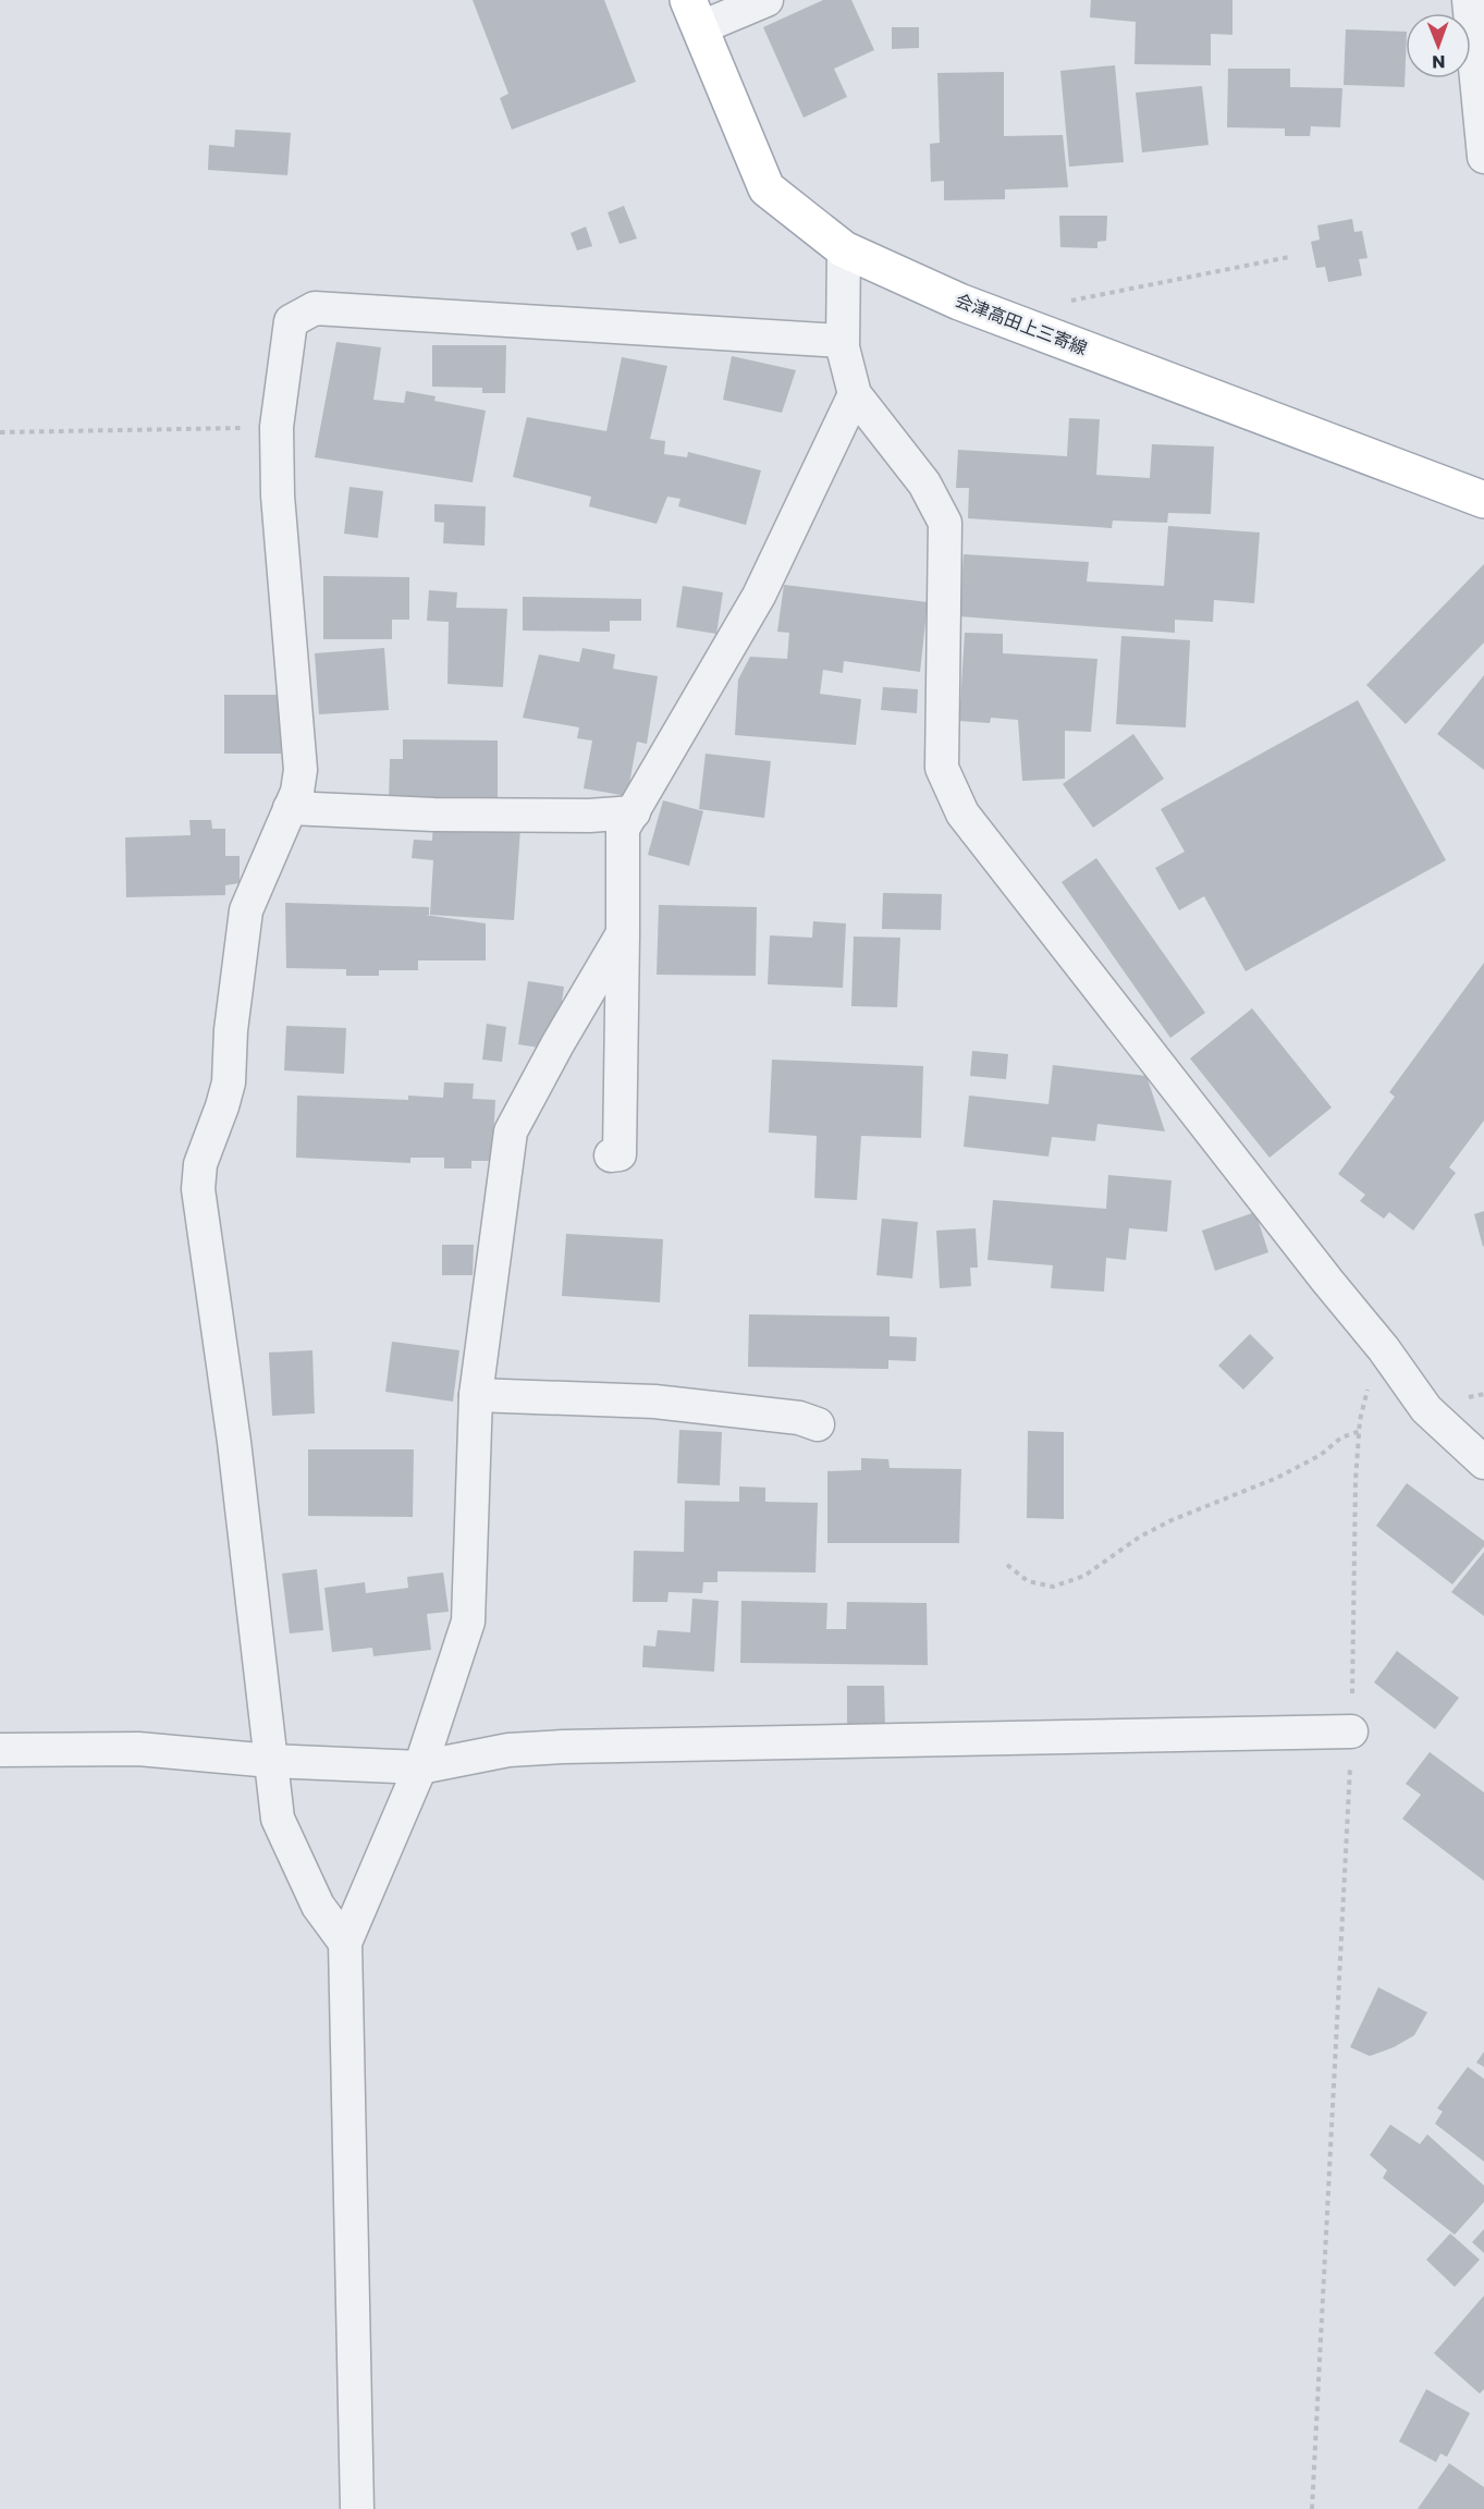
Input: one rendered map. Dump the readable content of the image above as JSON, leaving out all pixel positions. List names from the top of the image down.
{
  "streets": {
    "main road": ["会津高田上三寄線"]
  },
  "north": "bottom"
}
